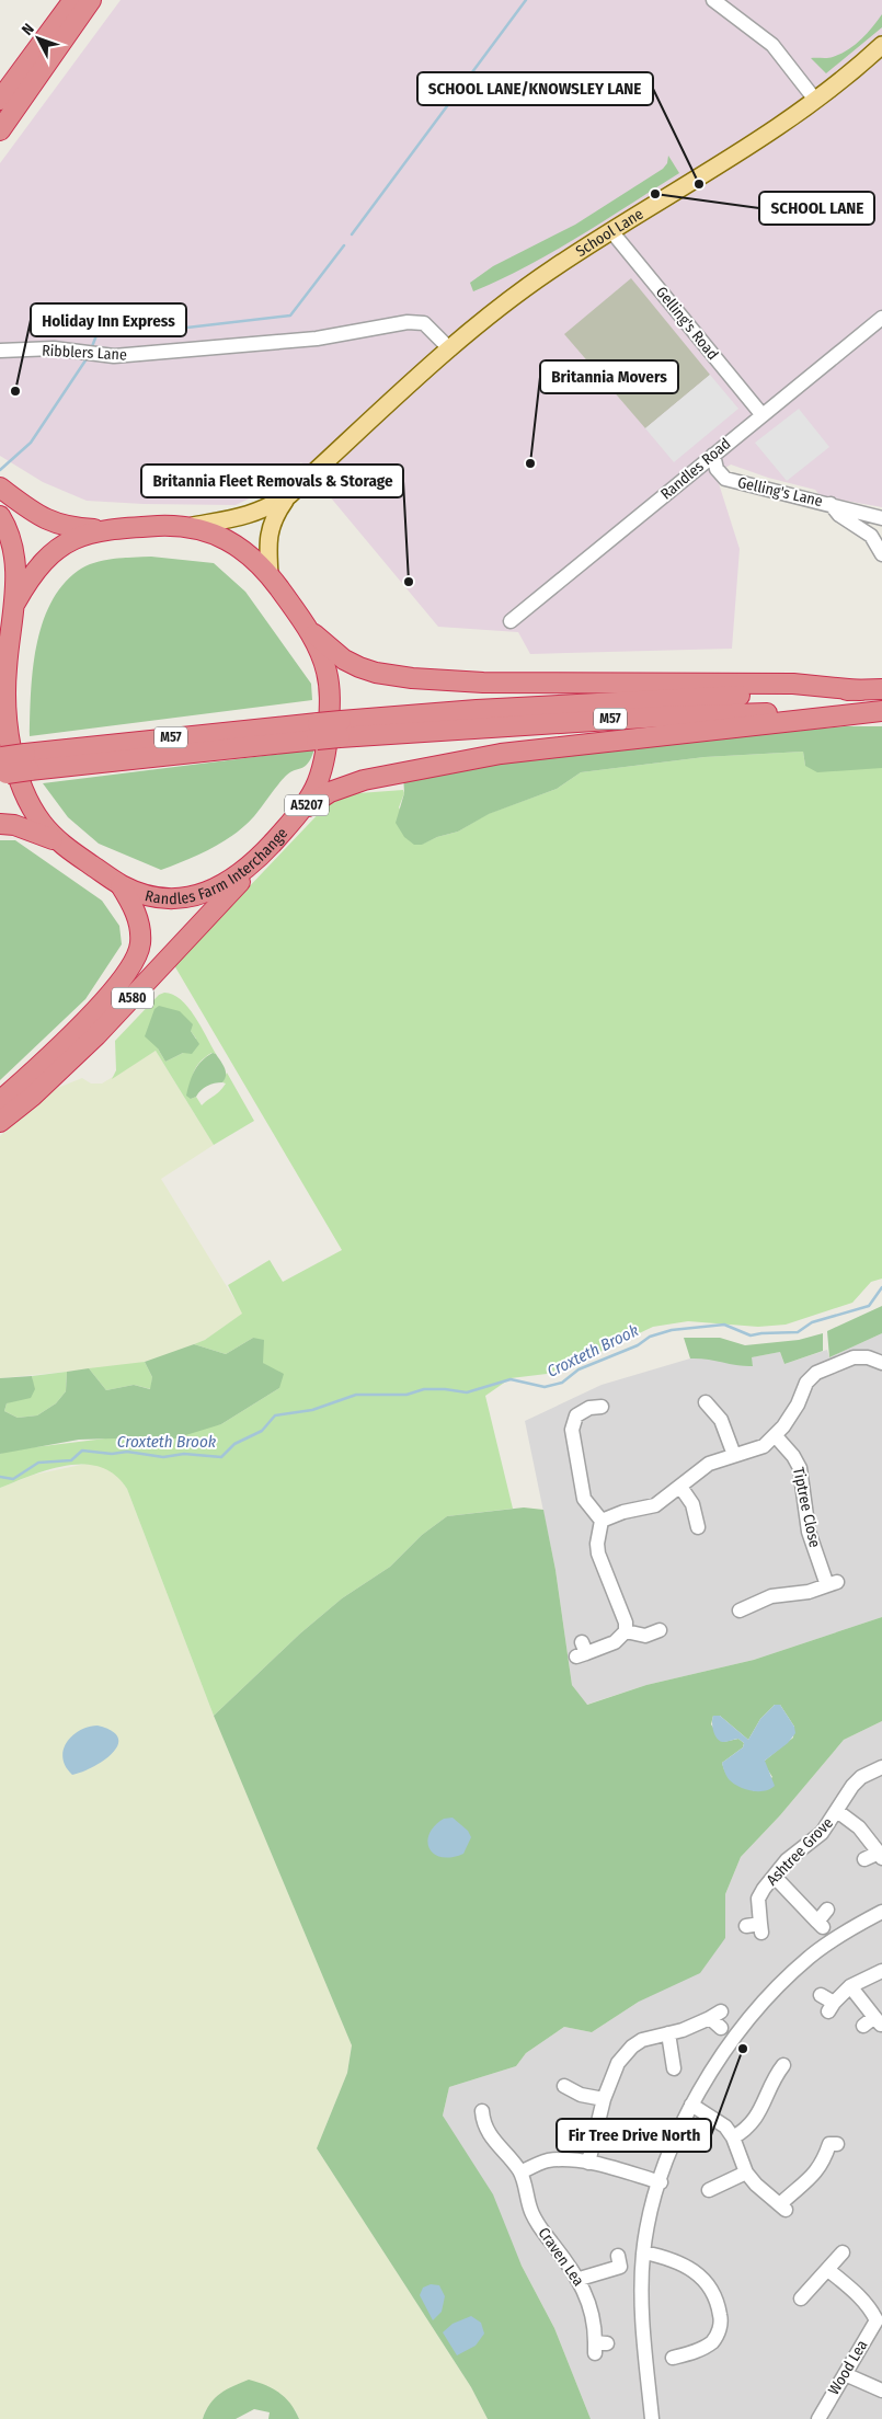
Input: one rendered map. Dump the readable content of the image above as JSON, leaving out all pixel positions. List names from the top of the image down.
{
  "streets": {
    "highway": [
      "M57",
      "A5207",
      "Randles Farm Interchange",
      "A580"
    ],
    "main road": ["School Lane"],
    "street": [
      "Gelling's Road",
      "Ribblers Lane",
      "Randles Road",
      "Gelling's Lane",
      "Tiptree Close",
      "Ashtree Grove",
      "Craven Lea",
      "Wood Lea"
    ]
  },
  "crossings": [
    ["School Lane", "Gelling's Road"],
    ["School Lane", "Ribblers Lane"],
    ["School Lane", "Randles Farm Interchange"],
    ["Gelling's Road", "Randles Road"],
    ["Randles Road", "Gelling's Lane"],
    ["A5207", "Randles Farm Interchange"],
    ["Randles Farm Interchange", "A580"]
  ],
  "water": ["Croxteth Brook"],
  "places": [
    "SCHOOL LANE/KNOWSLEY LANE",
    "SCHOOL LANE",
    "Holiday Inn Express",
    "Britannia Movers",
    "Britannia Fleet Removals & Storage",
    "Fir Tree Drive North"
  ],
  "north": "top left"
}
